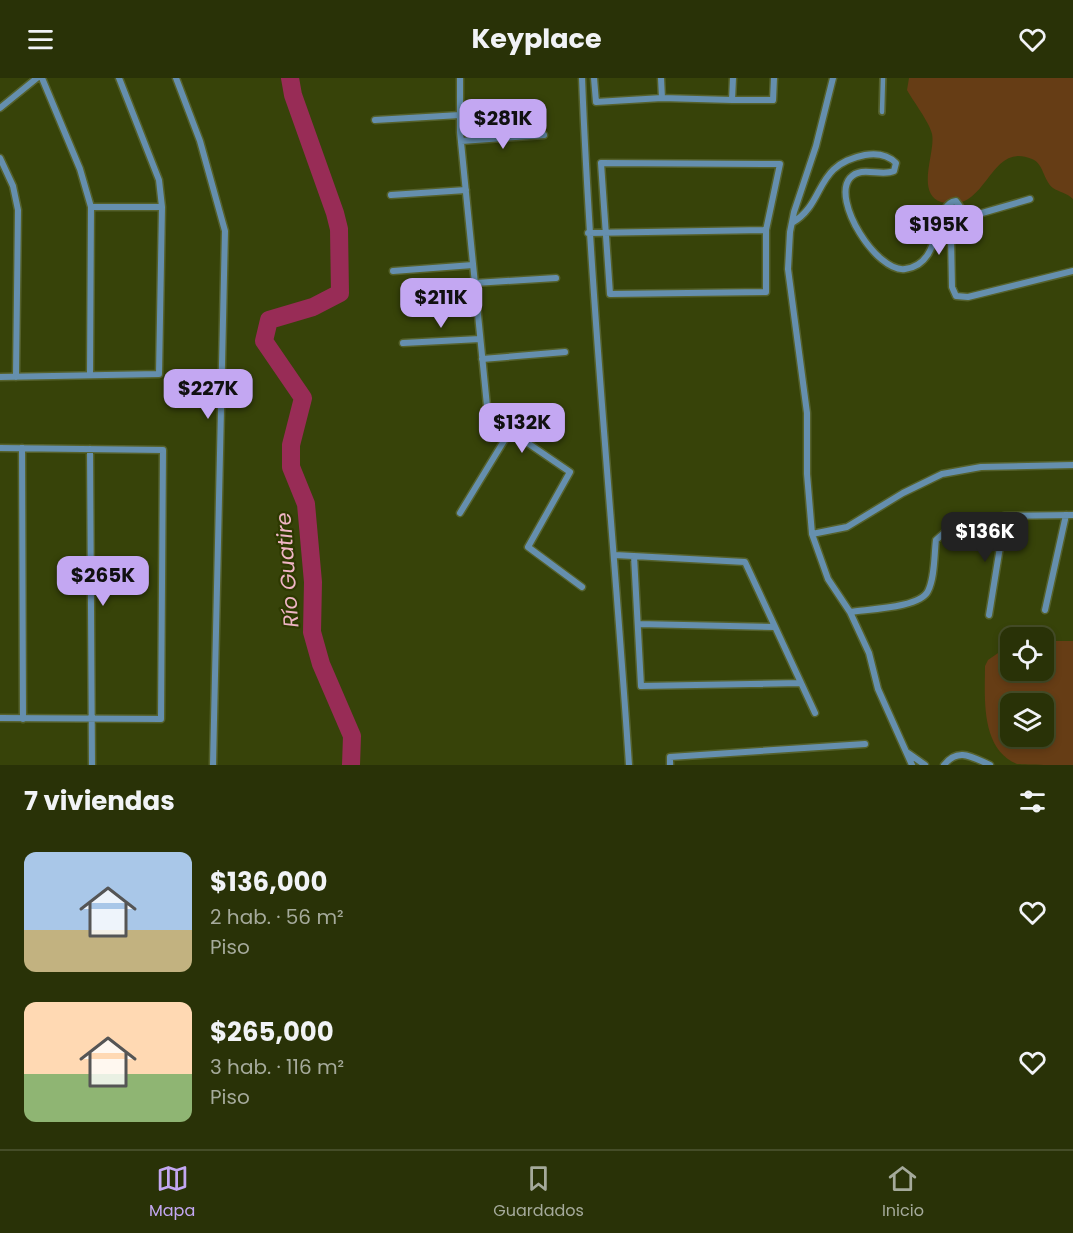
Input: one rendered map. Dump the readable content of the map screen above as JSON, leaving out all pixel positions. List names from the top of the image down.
{
  "water": ["Río Guatire"],
  "page": {
    "header": "Keyplace",
    "price": [
      "$281K",
      "$195K",
      "$211K",
      "$227K",
      "$132K",
      "$136K",
      "$265K"
    ],
    "heading": "7 viviendas",
    "list": [
      {
        "name": "$136,000",
        "note": "2 hab. · 56 m² · Piso"
      },
      {
        "name": "$265,000",
        "note": "3 hab. · 116 m² · Piso"
      }
    ],
    "tabs": ["Mapa", "Guardados", "Inicio"]
  }
}
